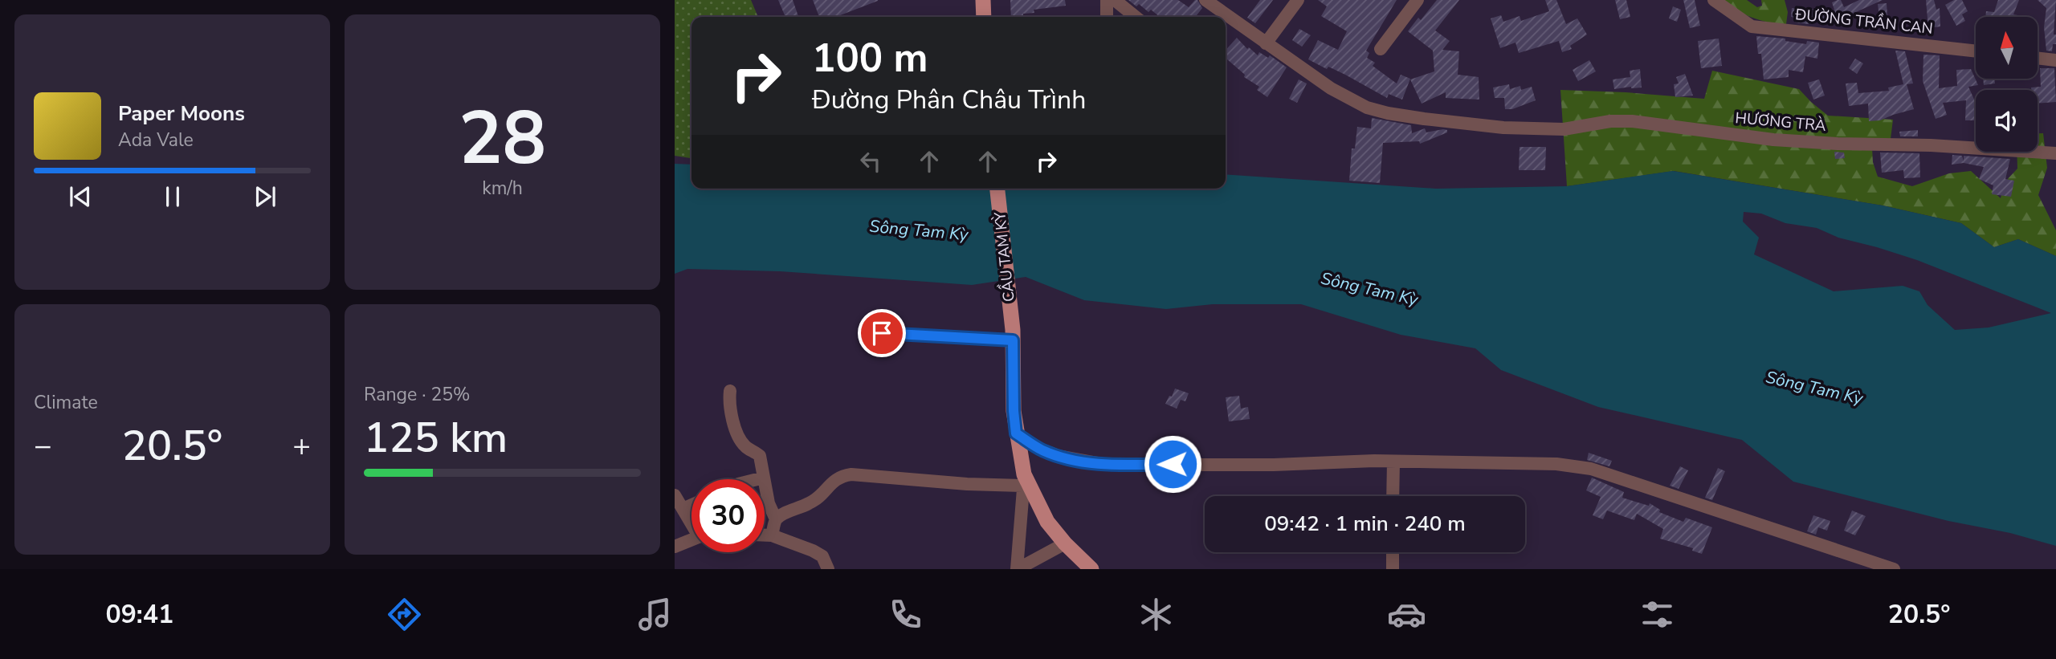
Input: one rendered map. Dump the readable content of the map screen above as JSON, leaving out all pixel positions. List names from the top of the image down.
{
  "streets": {
    "main road": ["CẦU TAM KỲ"],
    "street": ["ĐƯỜNG TRẦN CAN", "HƯƠNG TRÀ"]
  },
  "water": ["Sông Tam Kỳ"],
  "north": "top",
  "page": {
    "tile": [
      ["28", "km/h"],
      "Climate",
      ["Range · 25%", "125 km"]
    ],
    "turn": ["100 m", "Đường Phân Châu Trình"],
    "song": ["Paper Moons", "Ada Vale"],
    "heat": ["−", "20.5°", "+"],
    "limit": "30",
    "trip": "09:42 · 1 min · 240 m",
    "tabs": ["09:41", "20.5°"]
  }
}
